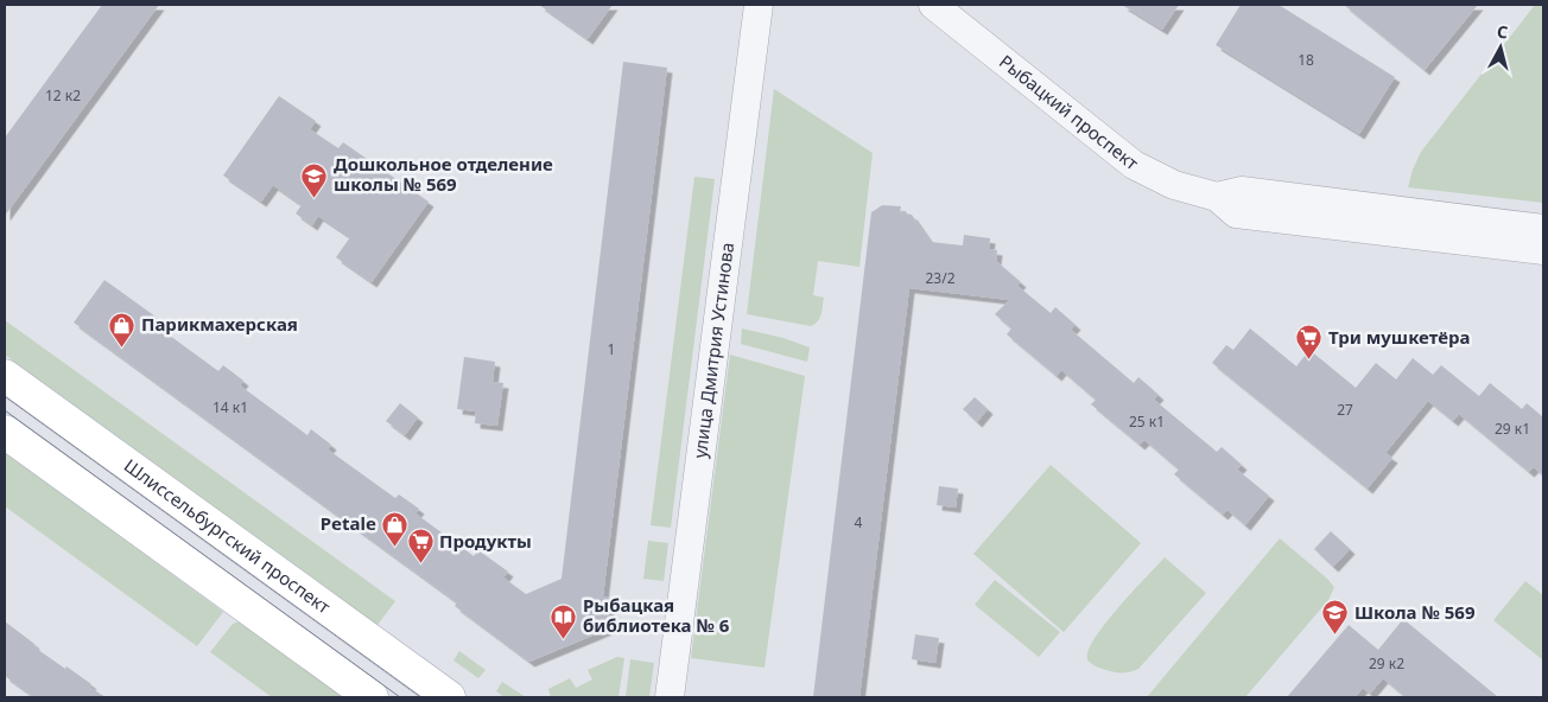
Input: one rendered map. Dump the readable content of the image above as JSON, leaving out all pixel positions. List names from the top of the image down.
{
  "streets": {
    "main road": ["Шлиссельбургский проспект"],
    "street": ["Рыбацкий проспект", "улица Дмитрия Устинова"]
  },
  "places": {
    "school or university": ["Дошкольное отделение школы № 569", "Школа № 569"],
    "shop": ["Парикмахерская", "Petale"],
    "supermarket": ["Три мушкетёра", "Продукты"],
    "library": ["Рыбацкая библиотека № 6"]
  },
  "house_numbers": [
    "18",
    "12 к2",
    "23/2",
    "1",
    "14 к1",
    "27",
    "25 к1",
    "29 к1",
    "4",
    "29 к2"
  ],
  "north": "top"
}
